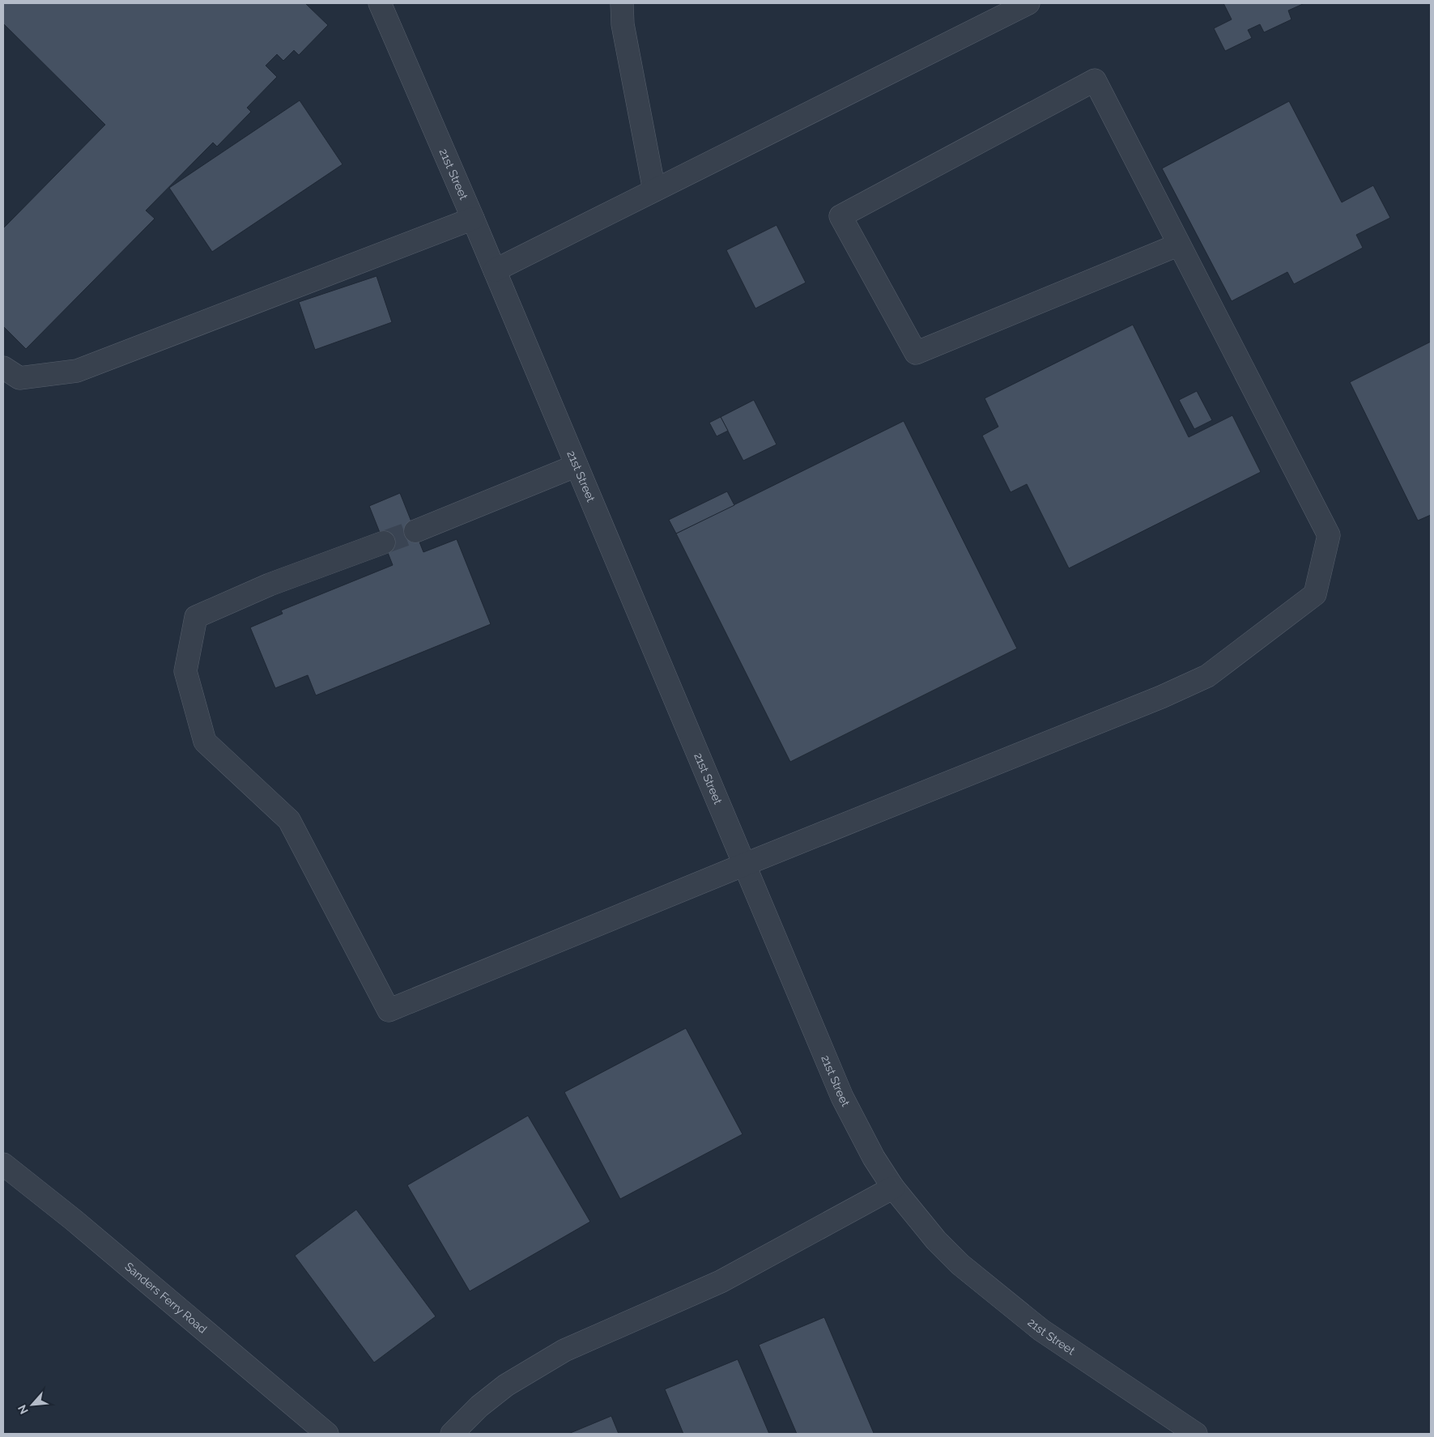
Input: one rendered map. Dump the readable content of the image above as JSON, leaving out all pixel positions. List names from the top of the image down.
{
  "streets": {
    "street": ["21st Street", "Sanders Ferry Road"]
  },
  "north": "bottom left"
}
